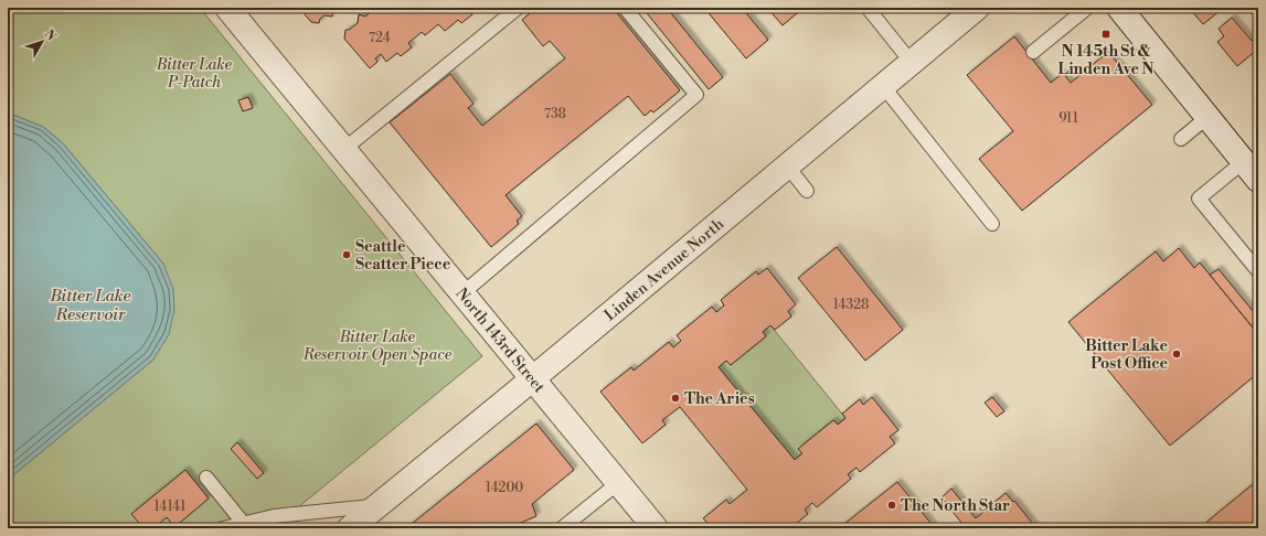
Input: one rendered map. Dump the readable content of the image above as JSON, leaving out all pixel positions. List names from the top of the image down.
{
  "streets": {
    "street": ["Linden Avenue North", "North 143rd Street"]
  },
  "crossings": [
    ["Linden Avenue North", "North 143rd Street"]
  ],
  "water": ["Bitter Lake Reservoir"],
  "parks": ["Bitter Lake P-Patch", "Bitter Lake Reservoir Open Space"],
  "places": {
    "transit": ["N 145th St & Linden Ave N"],
    "other": [
      "Seattle Scatter Piece",
      "Bitter Lake Post Office",
      "The Aries",
      "The North Star"
    ]
  },
  "house_numbers": [
    "724",
    "738",
    "911",
    "14328",
    "14200",
    "14141"
  ],
  "north": "top right"
}
